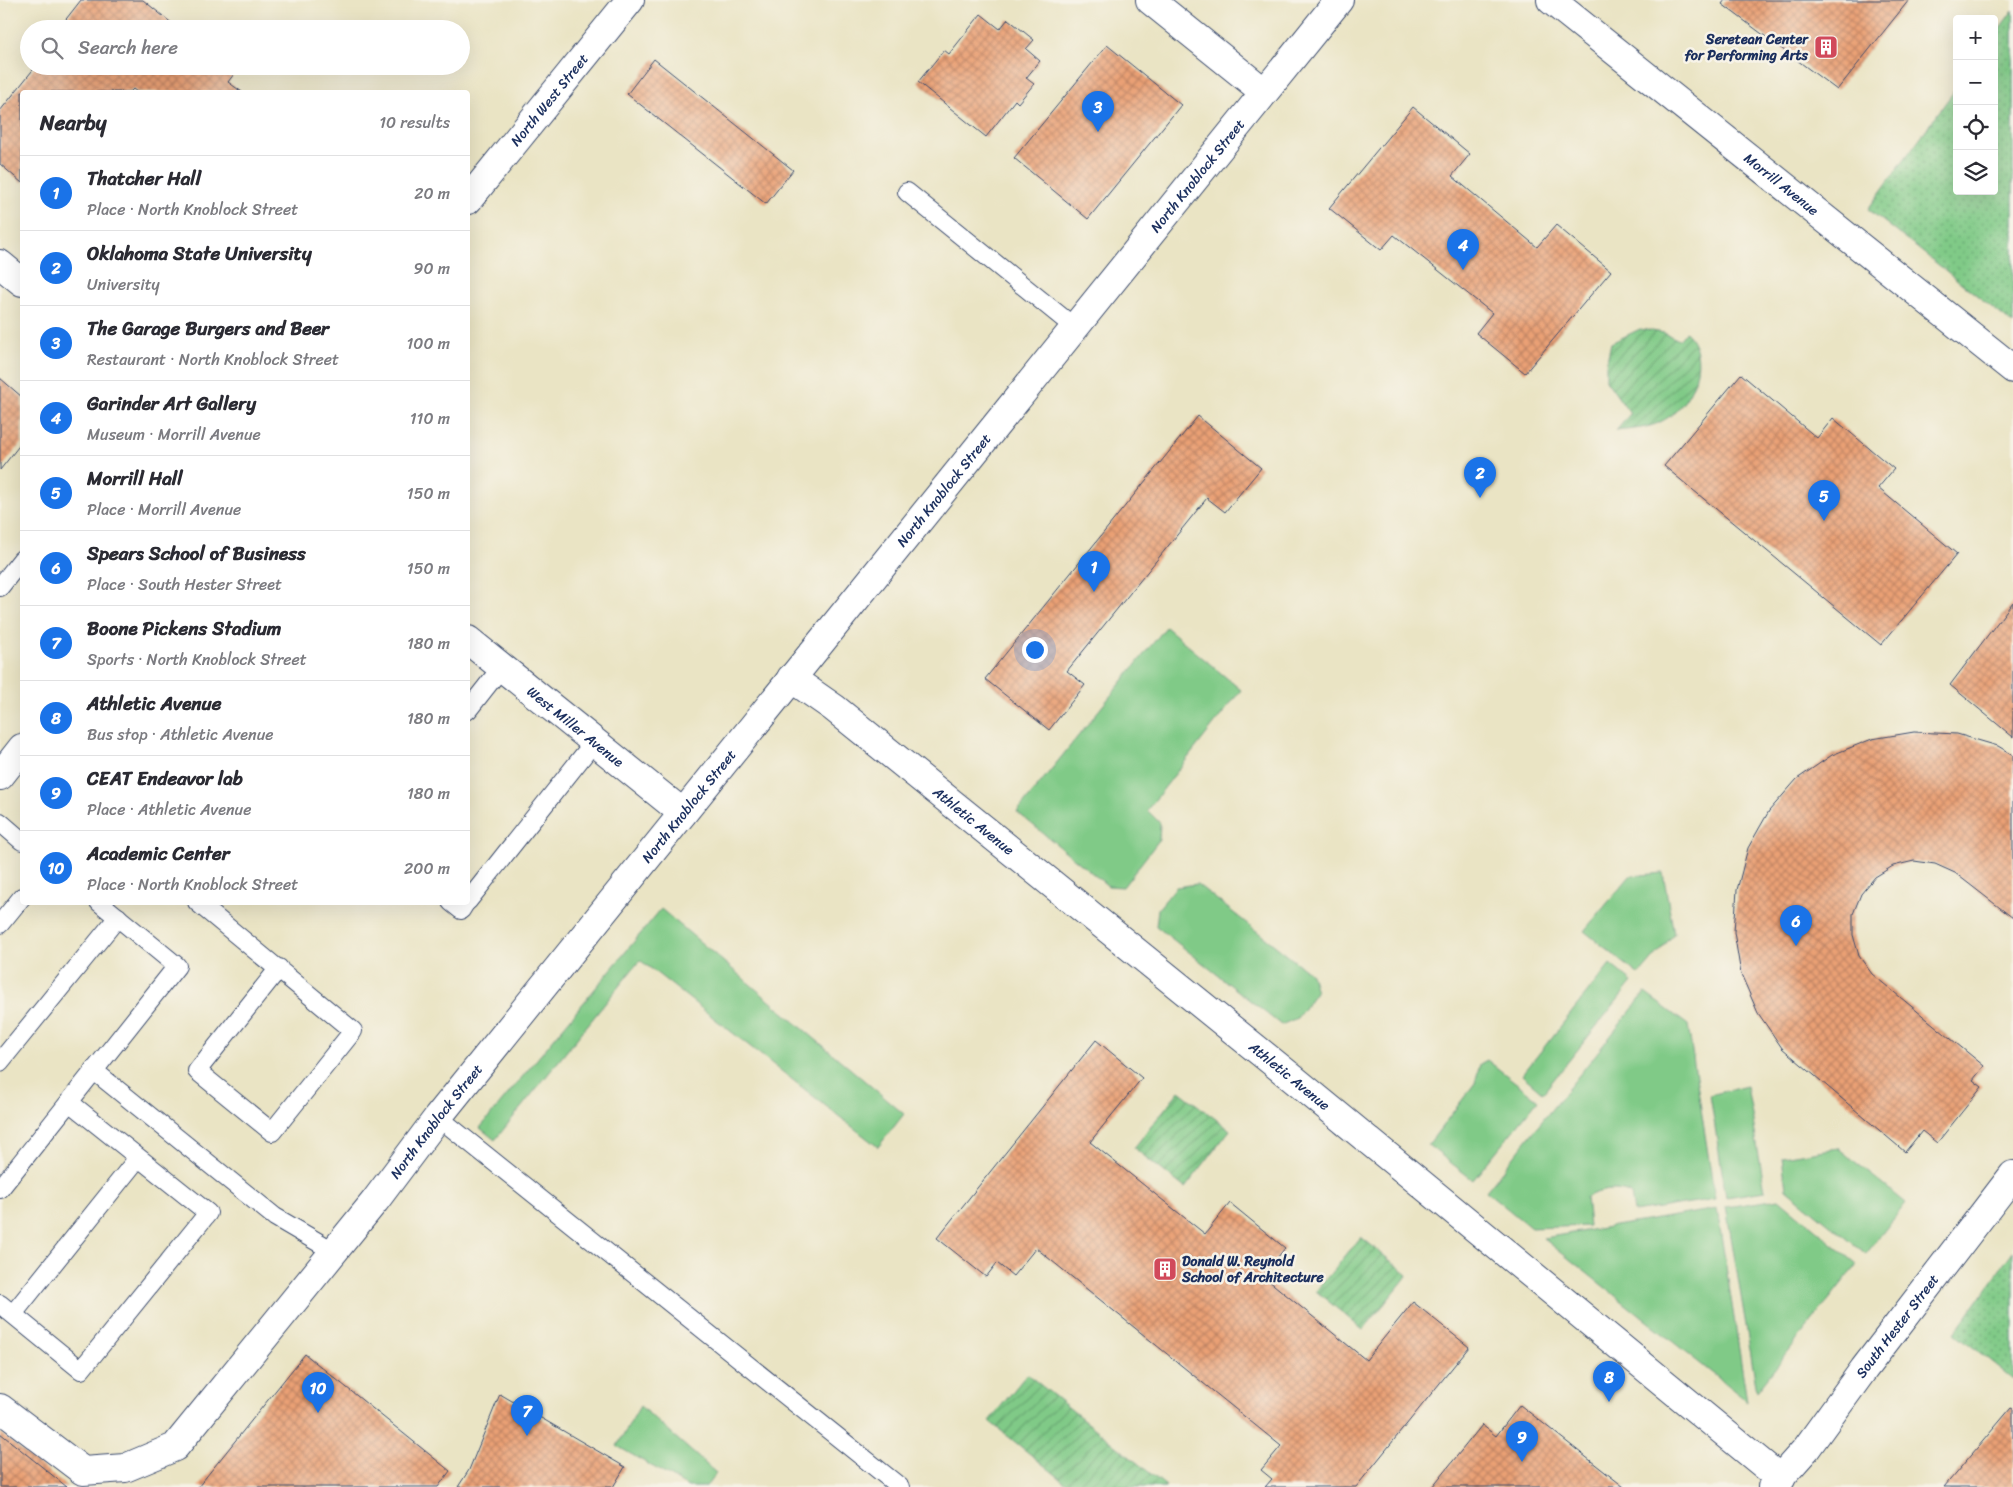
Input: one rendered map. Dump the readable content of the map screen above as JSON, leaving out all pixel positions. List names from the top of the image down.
{
  "streets": {
    "street": [
      "North West Street",
      "North Knoblock Street",
      "Morrill Avenue",
      "West Miller Avenue",
      "Athletic Avenue",
      "South Hester Street"
    ]
  },
  "crossings": [
    ["North Knoblock Street", "West Miller Avenue"],
    ["North Knoblock Street", "Athletic Avenue"],
    ["Athletic Avenue", "South Hester Street"]
  ],
  "places": {
    "building": ["Seretean Center for Performing Arts", "Donald W. Reynold School of Architecture"]
  },
  "page": {
    "map_buttons": ["+", "−"],
    "search": "Search here",
    "heading": ["Nearby", "10 results"],
    "pins": [
      "3",
      "4",
      "2",
      "5",
      "1",
      "6",
      "8",
      "10",
      "7",
      "9"
    ],
    "list": [
      {
        "mark": "1",
        "name": "Thatcher Hall",
        "note": "Place · North Knoblock Street",
        "value": "20 m"
      },
      {
        "mark": "2",
        "name": "Oklahoma State University",
        "note": "University",
        "value": "90 m"
      },
      {
        "mark": "3",
        "name": "The Garage Burgers and Beer",
        "note": "Restaurant · North Knoblock Street",
        "value": "100 m"
      },
      {
        "mark": "4",
        "name": "Garinder Art Gallery",
        "note": "Museum · Morrill Avenue",
        "value": "110 m"
      },
      {
        "mark": "5",
        "name": "Morrill Hall",
        "note": "Place · Morrill Avenue",
        "value": "150 m"
      },
      {
        "mark": "6",
        "name": "Spears School of Business",
        "note": "Place · South Hester Street",
        "value": "150 m"
      },
      {
        "mark": "7",
        "name": "Boone Pickens Stadium",
        "note": "Sports · North Knoblock Street",
        "value": "180 m"
      },
      {
        "mark": "8",
        "name": "Athletic Avenue",
        "note": "Bus stop · Athletic Avenue",
        "value": "180 m"
      },
      {
        "mark": "9",
        "name": "CEAT Endeavor lab",
        "note": "Place · Athletic Avenue",
        "value": "180 m"
      },
      {
        "mark": "10",
        "name": "Academic Center",
        "note": "Place · North Knoblock Street",
        "value": "200 m"
      }
    ]
  }
}
